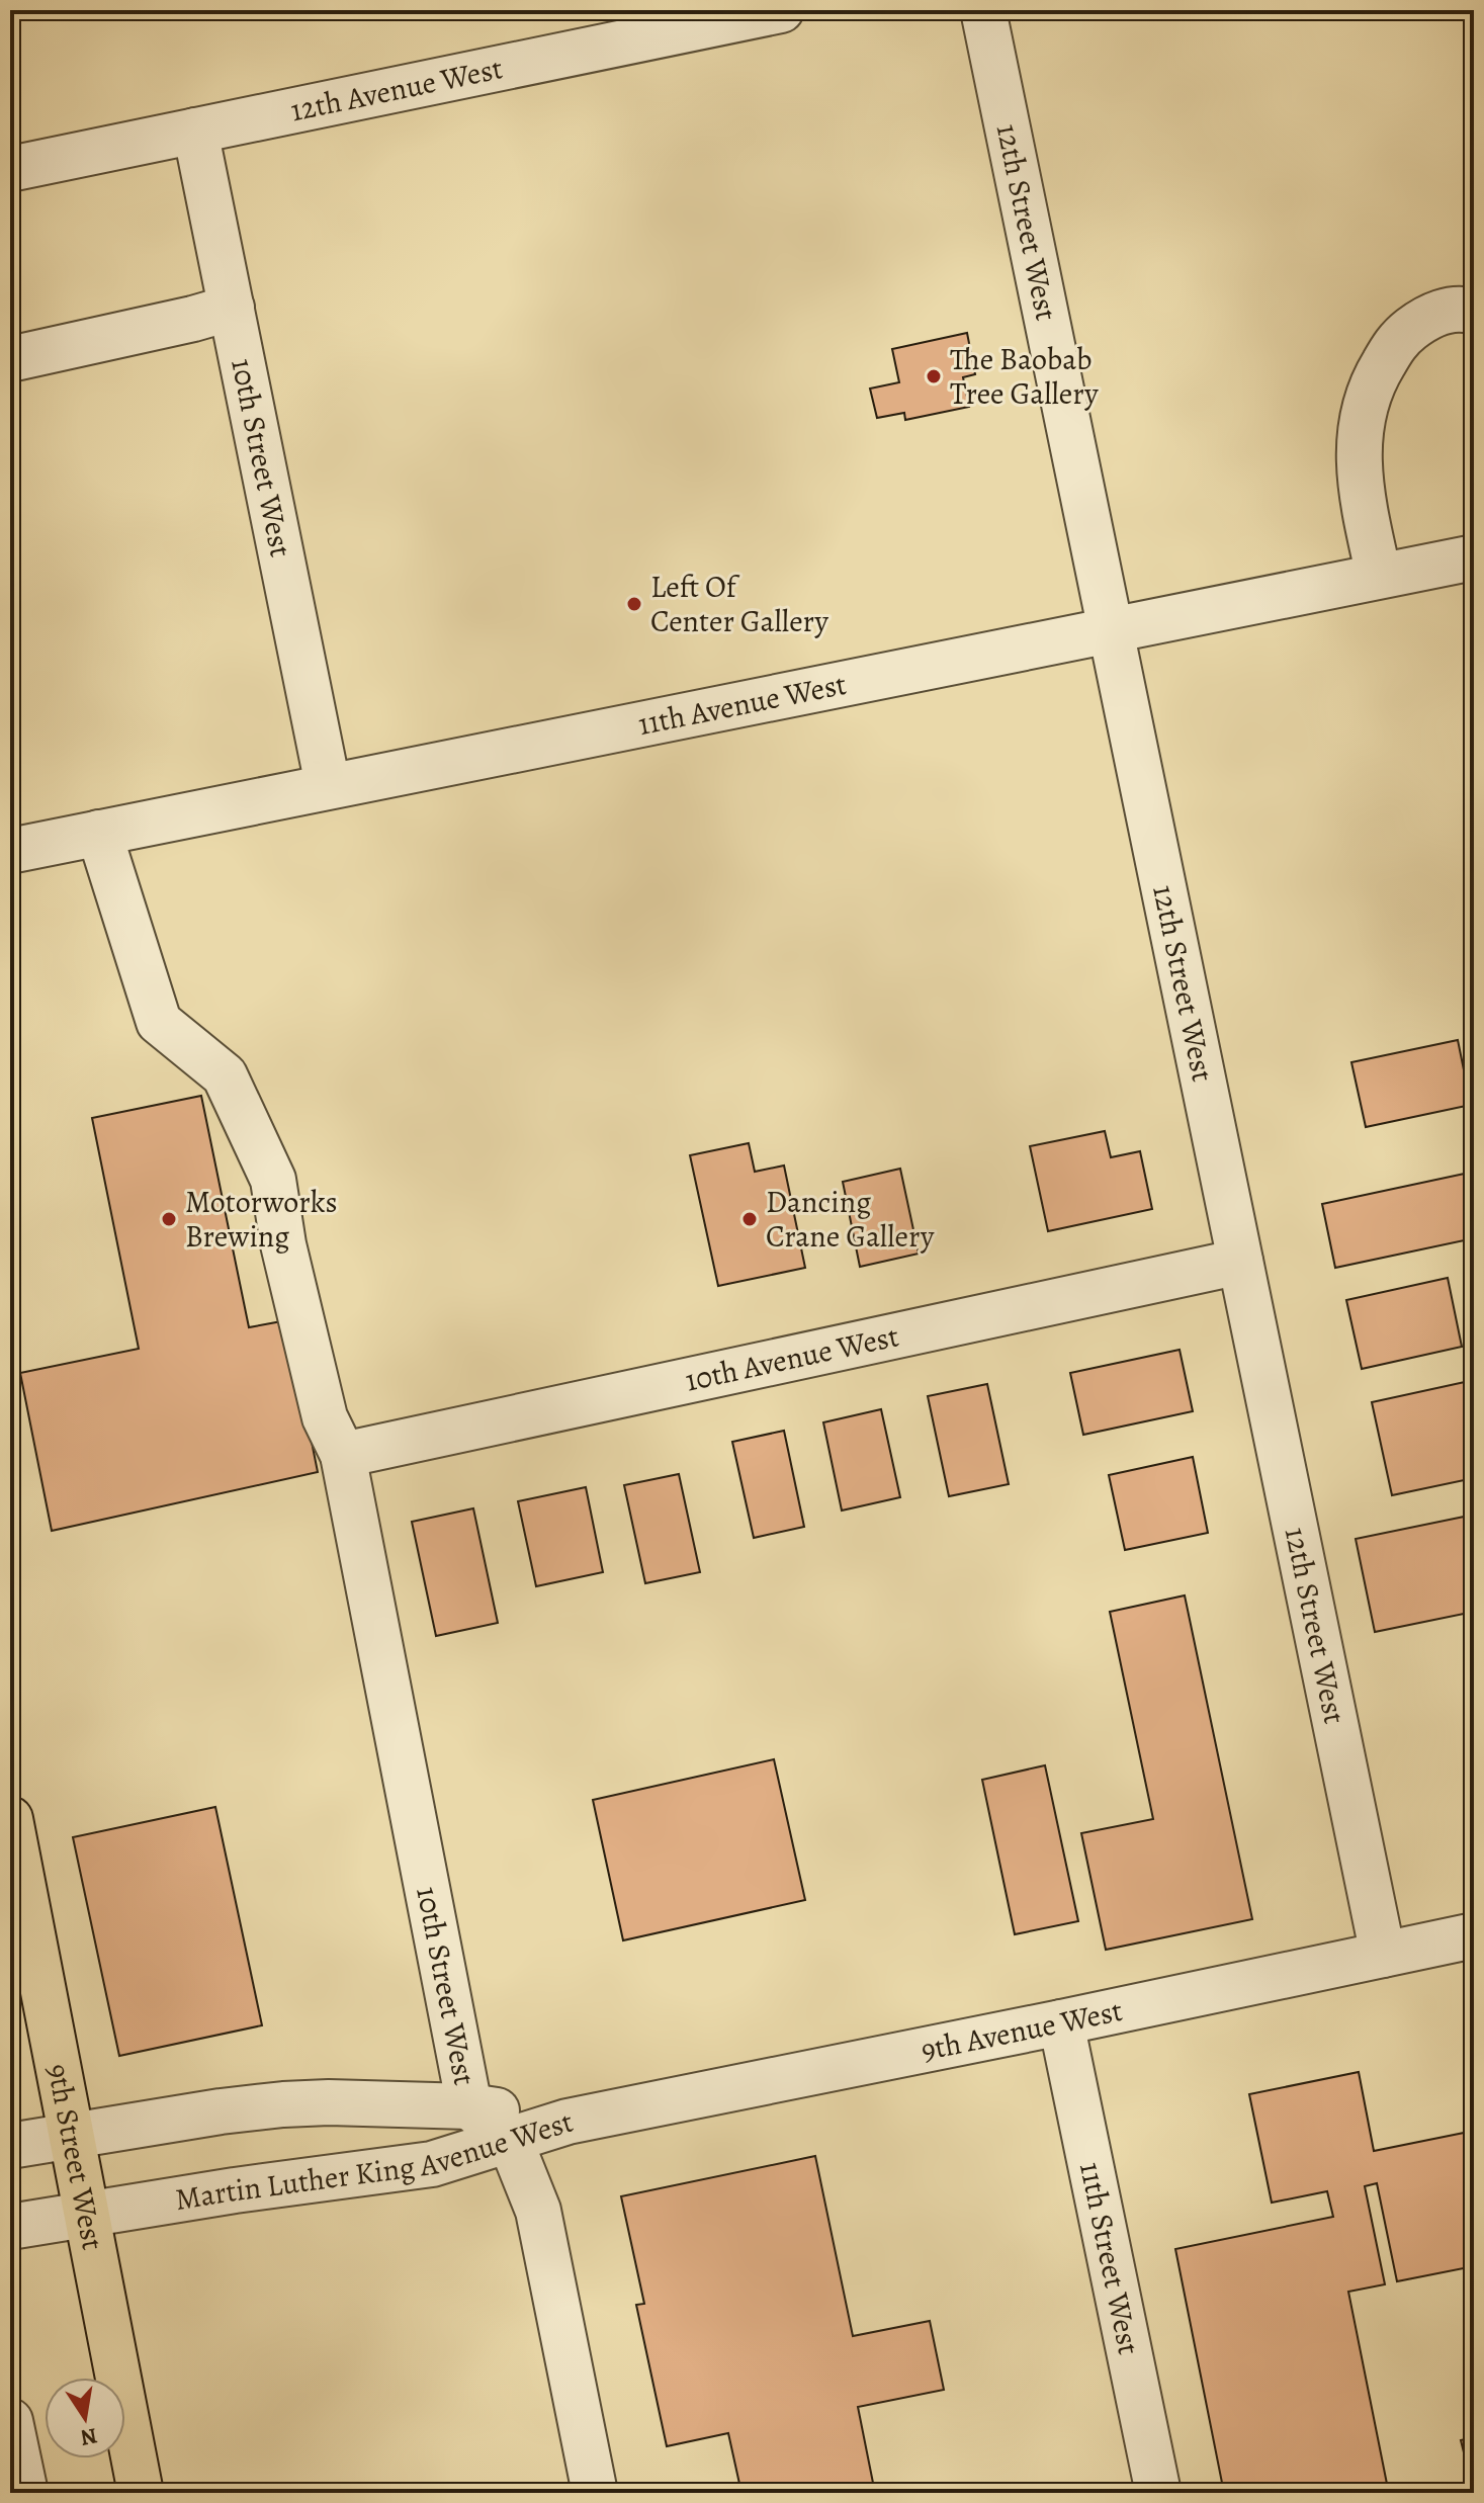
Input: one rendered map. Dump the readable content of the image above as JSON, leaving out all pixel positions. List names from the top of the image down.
{
  "streets": {
    "main road": ["9th Street West"],
    "street": [
      "12th Avenue West",
      "12th Street West",
      "10th Street West",
      "11th Avenue West",
      "10th Avenue West",
      "9th Avenue West",
      "Martin Luther King Avenue West",
      "11th Street West"
    ]
  },
  "crossings": [
    ["12th Avenue West", "10th Street West"],
    ["12th Street West", "11th Avenue West"],
    ["12th Street West", "10th Avenue West"],
    ["12th Street West", "9th Avenue West"],
    ["10th Street West", "11th Avenue West"],
    ["10th Street West", "10th Avenue West"],
    ["10th Street West", "Martin Luther King Avenue West"],
    ["9th Avenue West", "Martin Luther King Avenue West"],
    ["9th Avenue West", "11th Street West"],
    ["9th Street West", "Martin Luther King Avenue West"]
  ],
  "places": [
    "The Baobab Tree Gallery",
    "Left Of Center Gallery",
    "Motorworks Brewing",
    "Dancing Crane Gallery"
  ],
  "north": "bottom"
}
